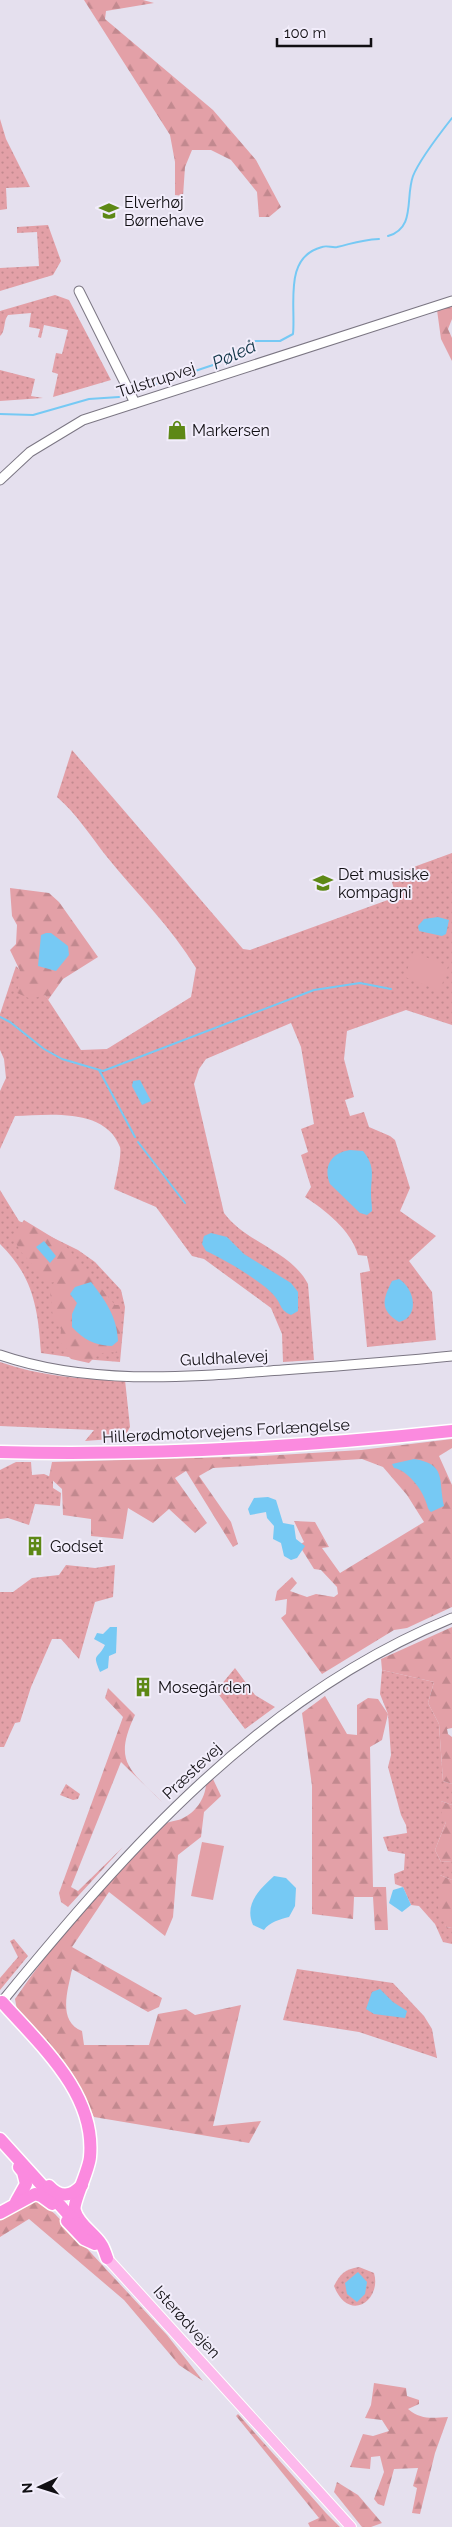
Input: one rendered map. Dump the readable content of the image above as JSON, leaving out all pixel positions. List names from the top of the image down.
{
  "streets": {
    "highway": ["Hillerødmotorvejens Forlængelse", "Isterødvejen"],
    "street": ["Tulstrupvej", "Guldhalevej", "Præstevej"]
  },
  "water": ["Pøleå"],
  "places": {
    "school or university": ["Elverhøj Børnehave", "Det musiske kompagni"],
    "shop": ["Markersen"],
    "building": ["Godset", "Mosegården"]
  },
  "scale_bar": "100 m",
  "north": "left"
}
